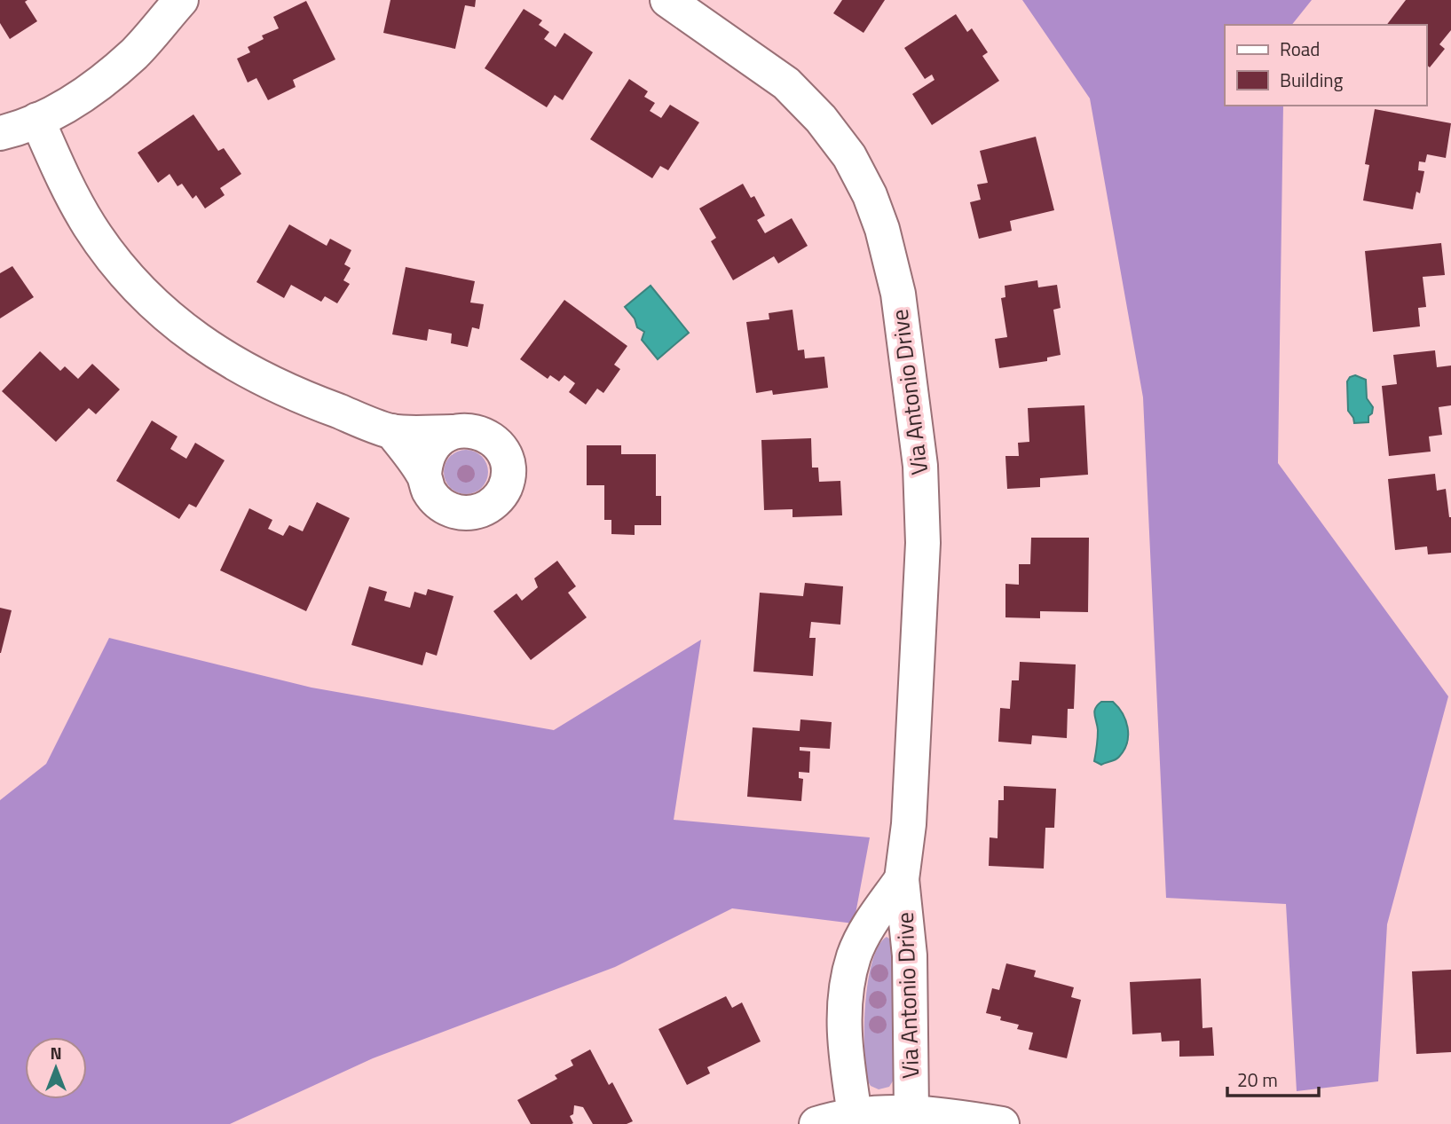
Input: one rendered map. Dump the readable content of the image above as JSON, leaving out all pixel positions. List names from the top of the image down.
{
  "streets": {
    "street": ["Via Antonio Drive"]
  },
  "legend": ["Road", "Building"],
  "scale_bar": "20 m",
  "north": "top"
}
